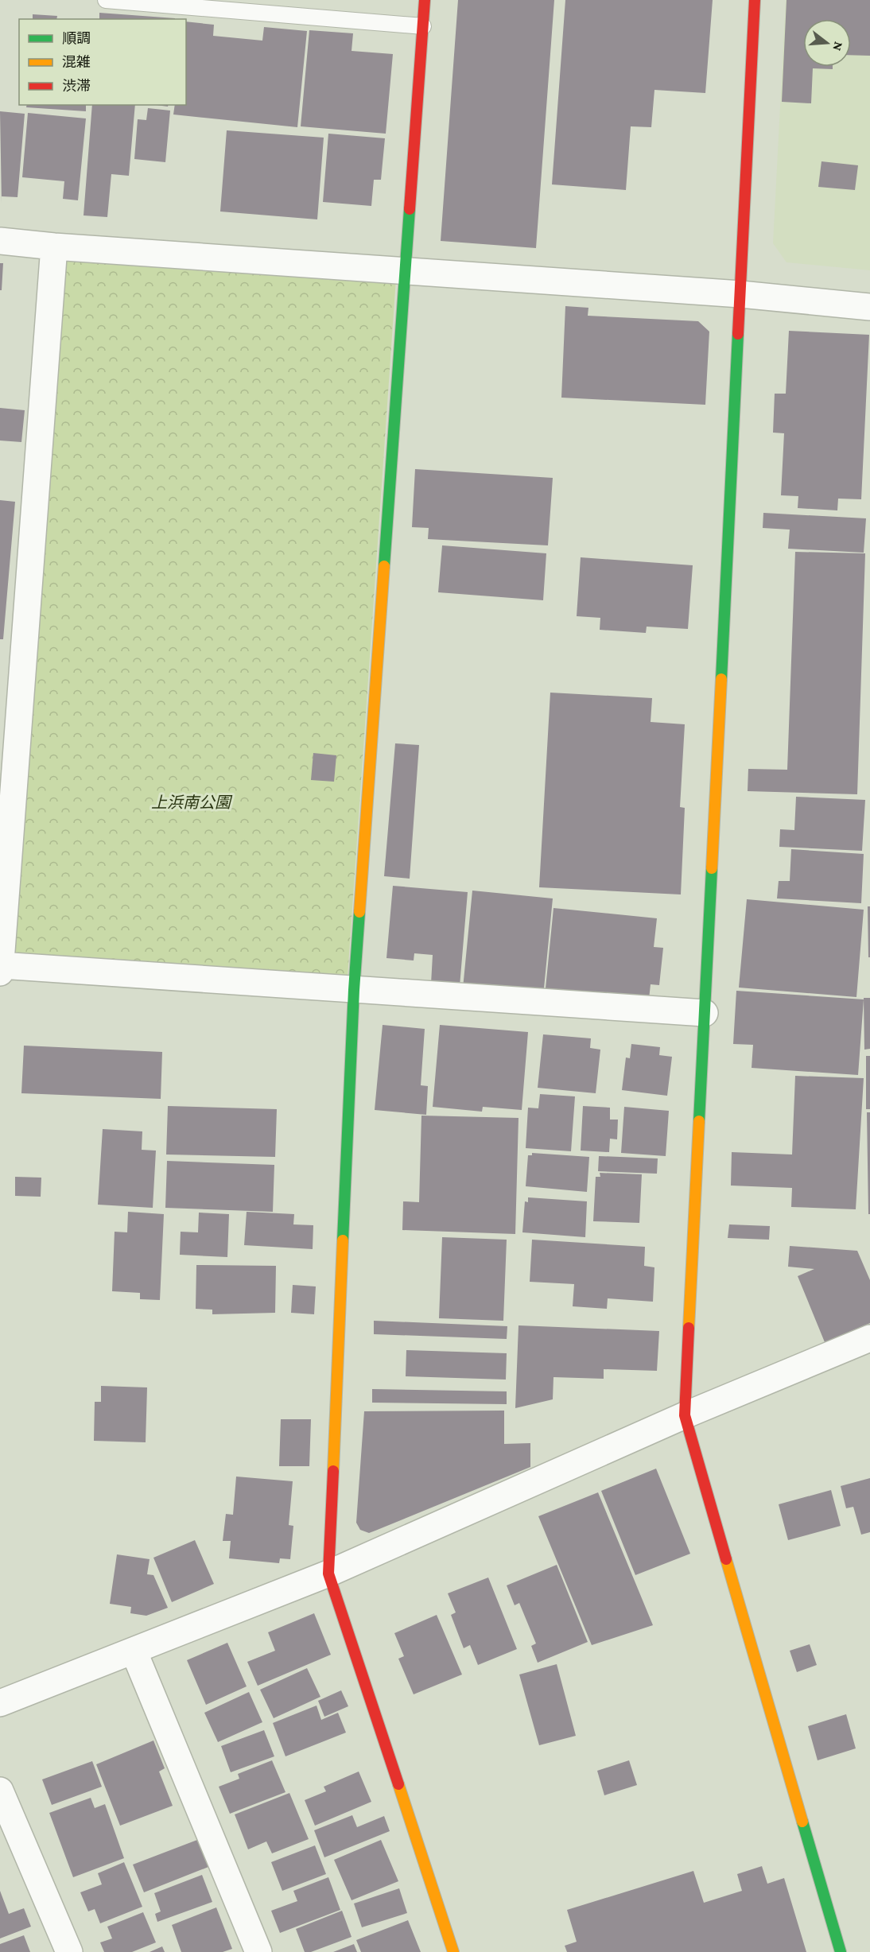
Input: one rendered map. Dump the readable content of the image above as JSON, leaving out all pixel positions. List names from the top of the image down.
{
  "parks": ["上浜南公園"],
  "legend": ["順調", "混雑", "渋滞"],
  "north": "right"
}
